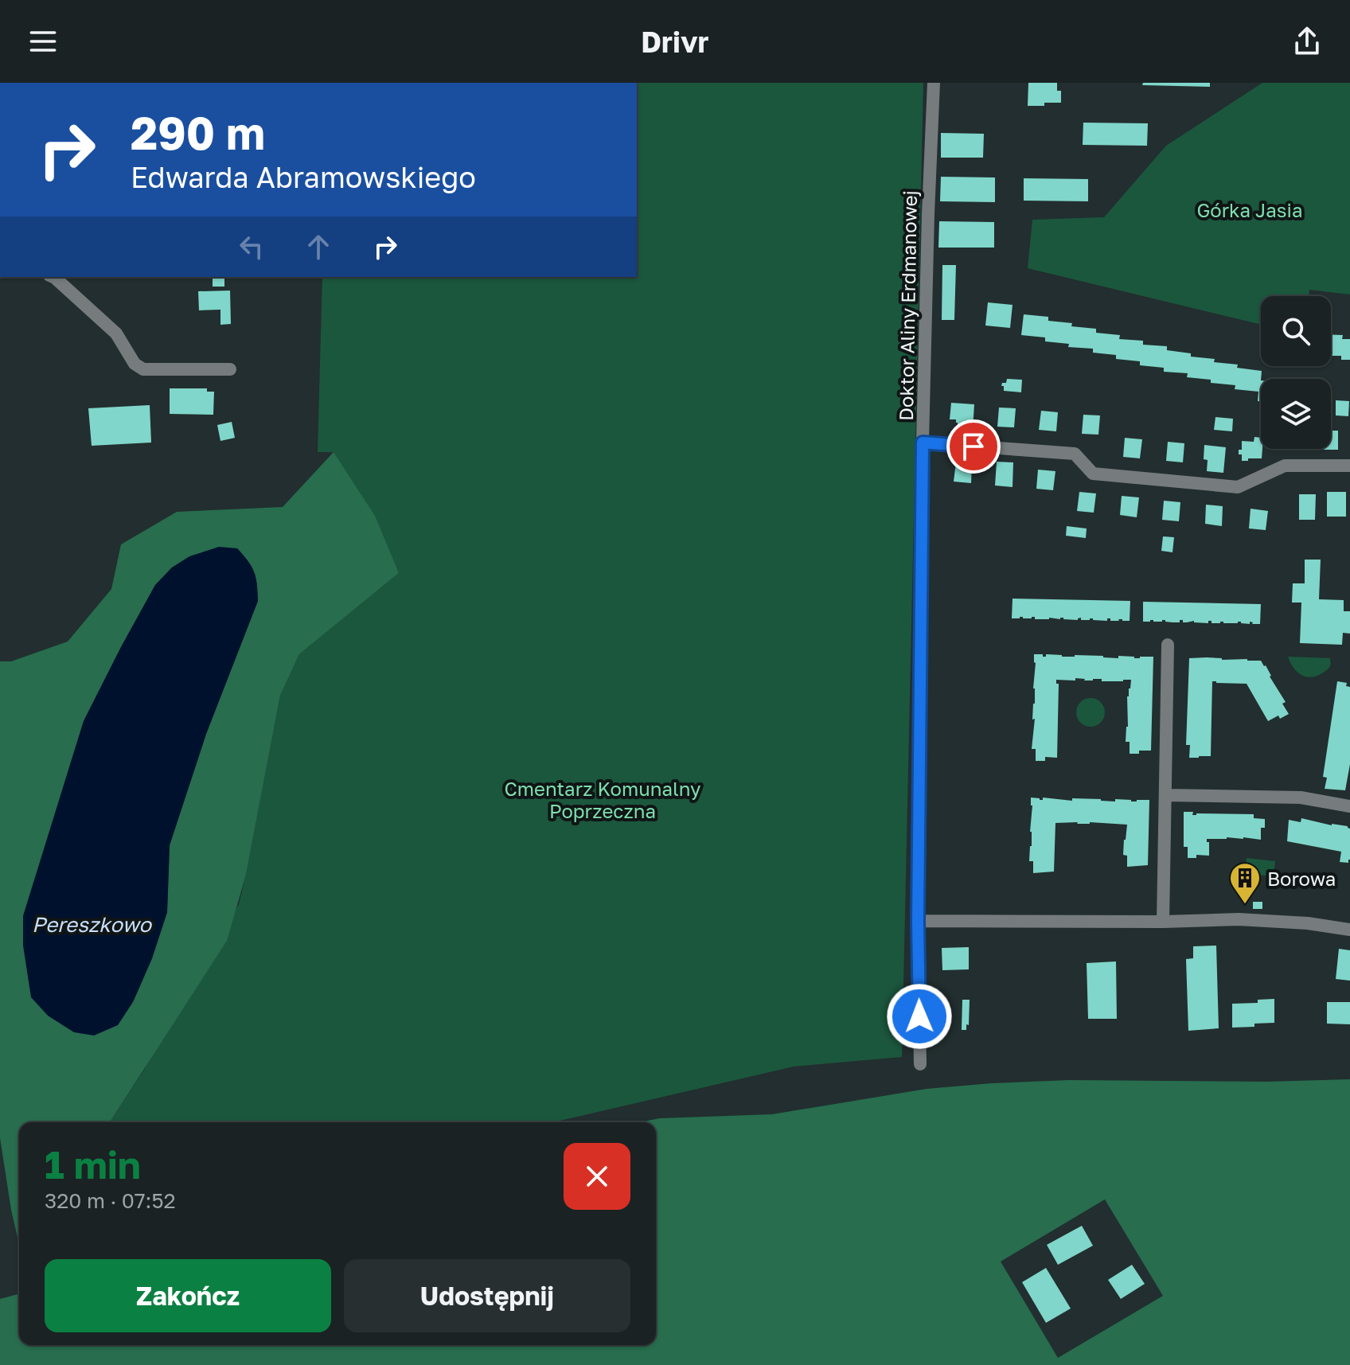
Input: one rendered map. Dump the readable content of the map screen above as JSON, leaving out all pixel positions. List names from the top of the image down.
{
  "streets": {
    "street": ["Doktor Aliny Erdmanowej"]
  },
  "water": ["Pereszkowo"],
  "parks": ["Górka Jasia", "Cmentarz Komunalny Poprzeczna"],
  "places": {
    "building": ["Borowa"]
  },
  "page": {
    "header": "Drivr",
    "turn": ["290 m", "Edwarda Abramowskiego"],
    "heading": ["1 min", "320 m · 07:52"],
    "buttons": ["Zakończ", "Udostępnij"]
  }
}
